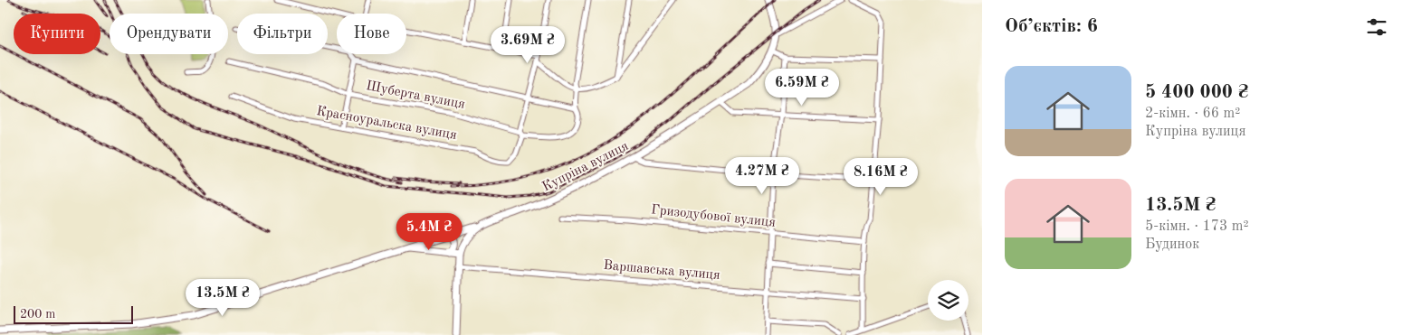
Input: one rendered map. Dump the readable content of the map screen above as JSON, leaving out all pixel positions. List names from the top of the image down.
{
  "streets": {
    "main road": ["Купріна вулиця"],
    "street": [
      "Шуберта вулиця",
      "Красноуральска вулиця",
      "Гризодубової вулиця",
      "Варшавська вулиця"
    ]
  },
  "crossings": [
    ["Шуберта вулиця", "Красноуральска вулиця"],
    ["Купріна вулиця", "Варшавська вулиця"]
  ],
  "scale_bar": "200 m",
  "page": {
    "heading": "Об’єктів: 6",
    "chip": [
      "Купити",
      "Орендувати",
      "Фільтри",
      "Нове"
    ],
    "price": [
      "3.69M ₴",
      "6.59M ₴",
      "4.27M ₴",
      "8.16M ₴",
      "5.4M ₴",
      "13.5M ₴"
    ],
    "list": [
      {
        "name": "5 400 000 ₴",
        "note": "2-кімн. · 66 m² · Купріна вулиця"
      },
      {
        "name": "13.5M ₴",
        "note": "5-кімн. · 173 m² · Будинок"
      }
    ],
    "scale": "200 m"
  }
}
